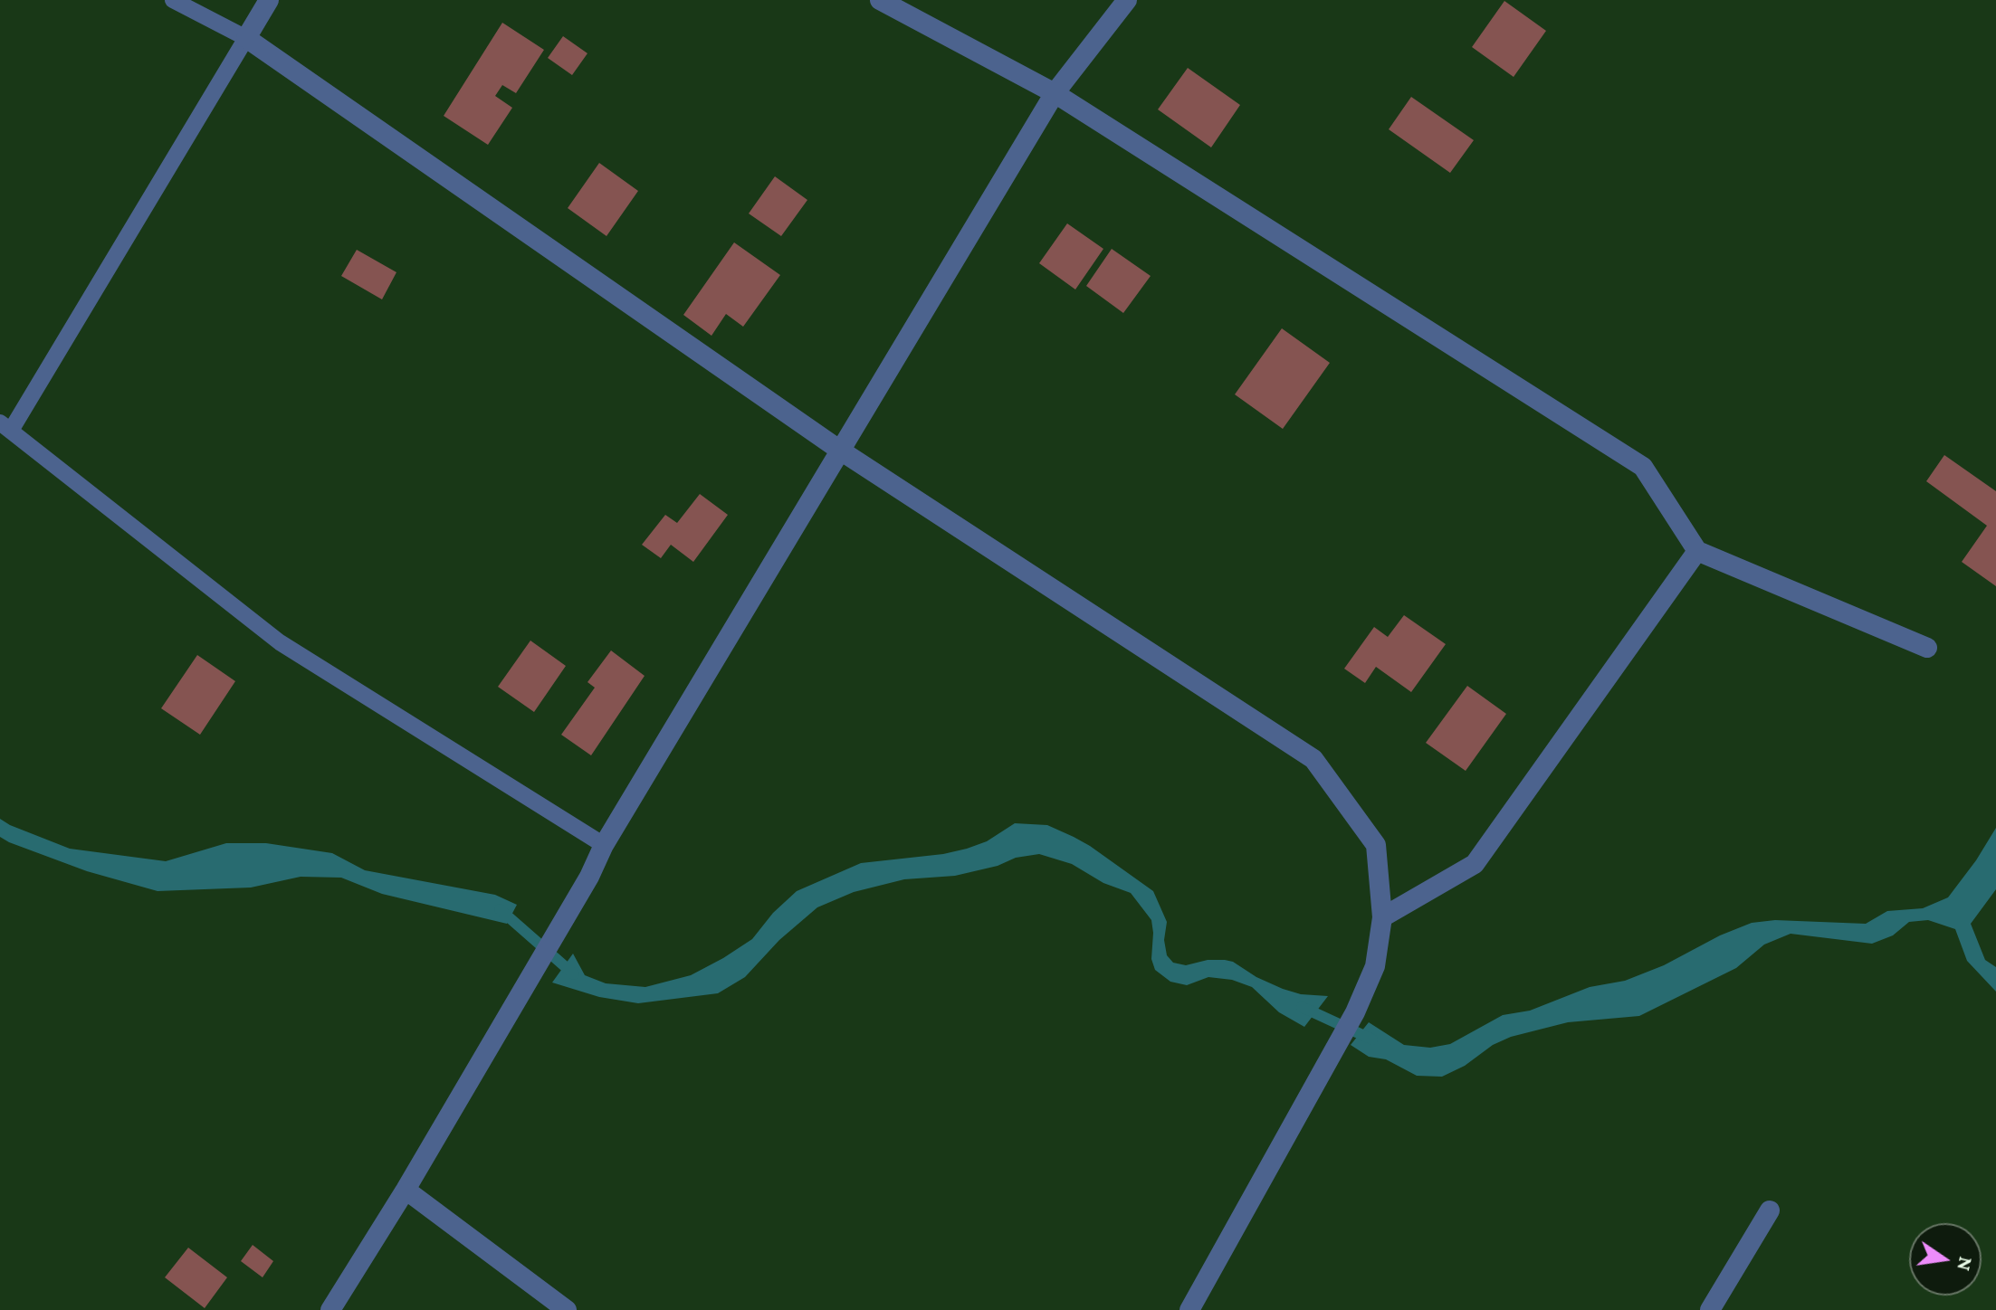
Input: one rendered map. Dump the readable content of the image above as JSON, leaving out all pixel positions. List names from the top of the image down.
{
  "north": "right"
}
